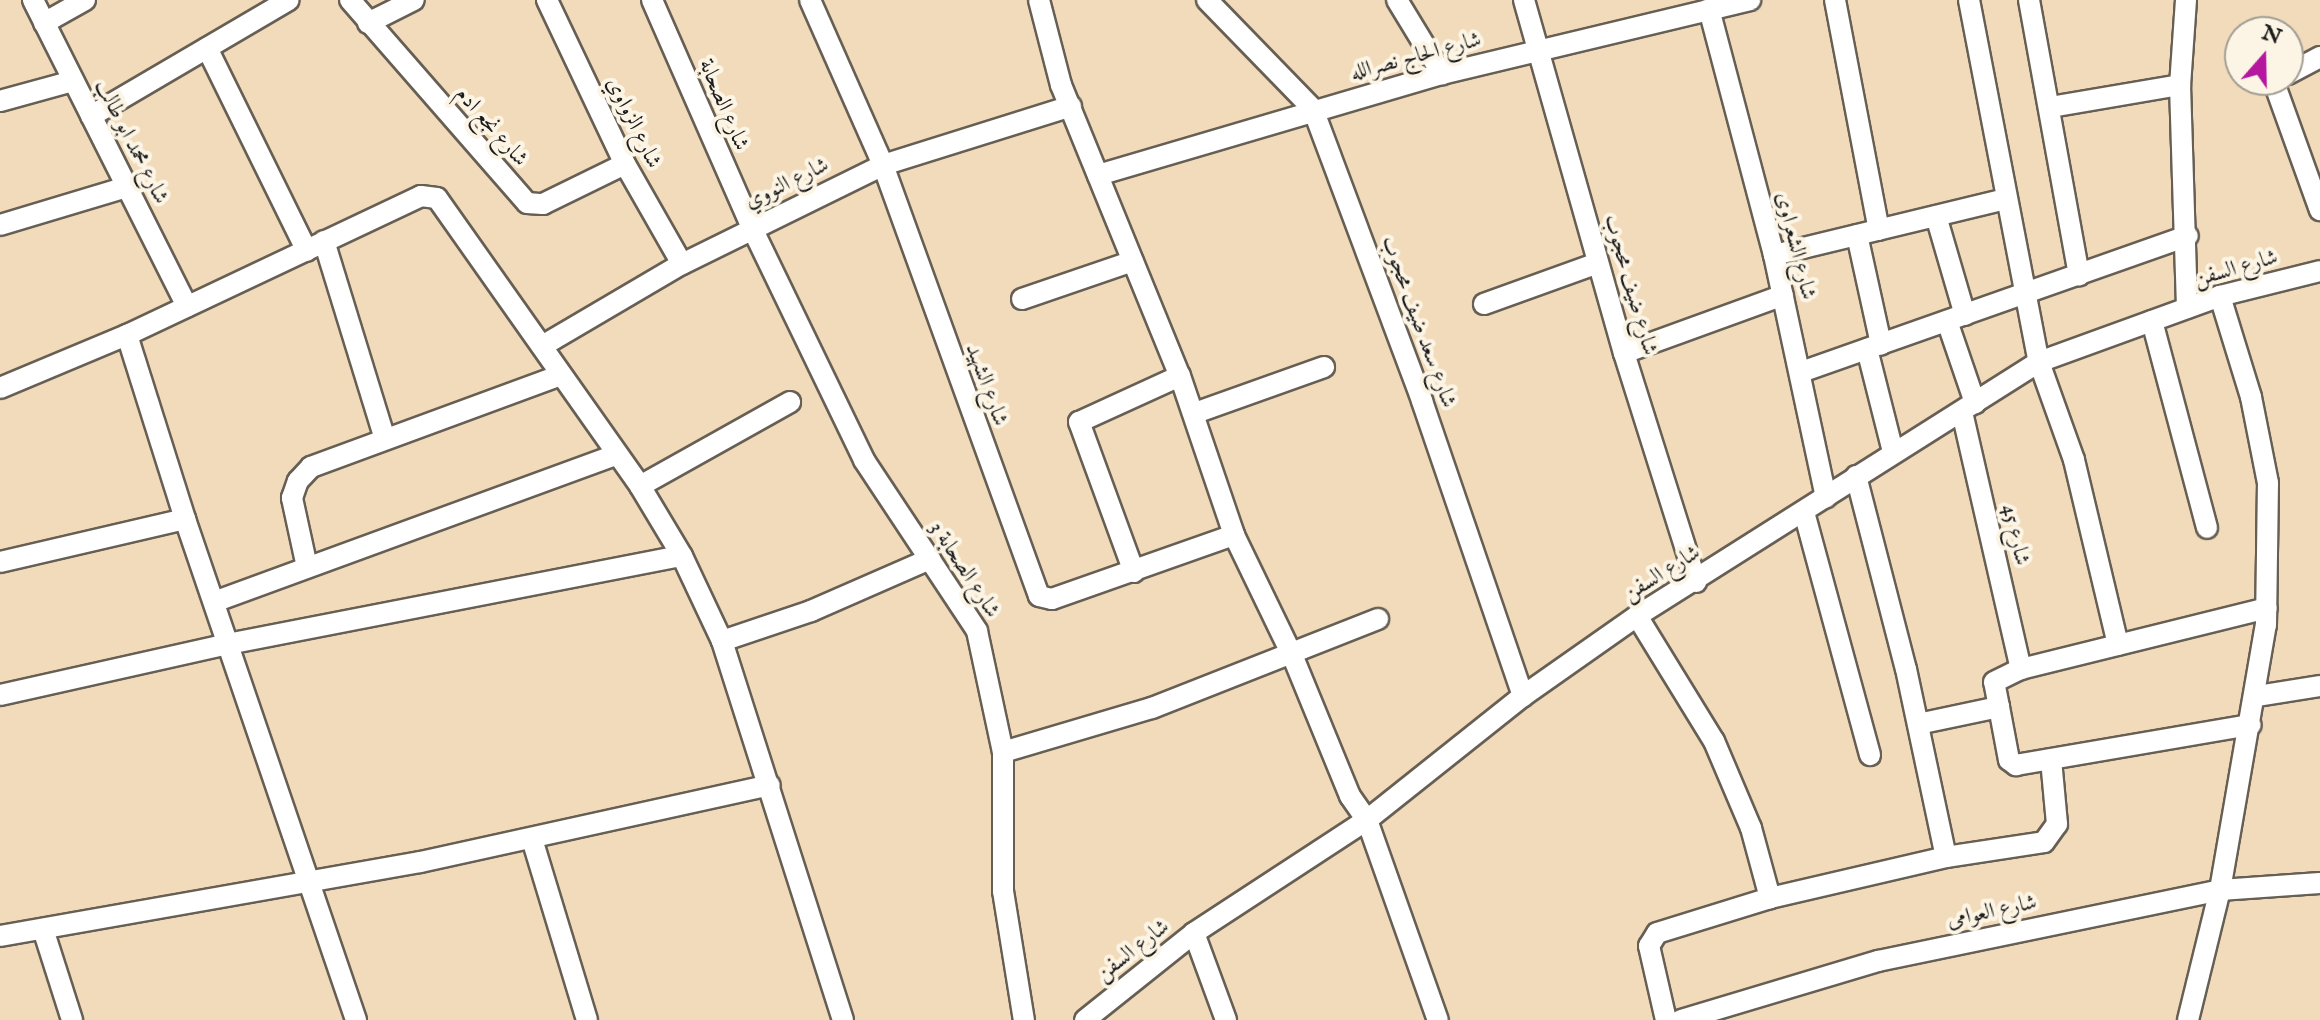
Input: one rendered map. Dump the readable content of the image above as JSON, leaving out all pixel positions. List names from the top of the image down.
{
  "streets": {
    "street": [
      "شارع الحاج نصرالله",
      "شارع الصحابة",
      "شارع الزواوي",
      "شارع نجع ادم",
      "شارع محمد ابو طالب",
      "شارع النووي",
      "شارع الشعراوى",
      "شارع السفن",
      "شارع ضيف محجوب",
      "شارع سعد ضيف محجوب",
      "شارع الشهيد",
      "شارع 45",
      "شارع الصحابة 3",
      "شارع العوامى"
    ]
  },
  "crossings": [
    ["شارع الحاج نصرالله", "شارع الشعراوى"],
    ["شارع الحاج نصرالله", "شارع ضيف محجوب"],
    ["شارع الحاج نصرالله", "شارع سعد ضيف محجوب"],
    ["شارع الصحابة", "شارع النووي"],
    ["شارع الصحابة", "شارع الصحابة 3"],
    ["شارع الزواوي", "شارع نجع ادم"],
    ["شارع الزواوي", "شارع النووي"],
    ["شارع النووي", "شارع الشهيد"],
    ["شارع النووي", "شارع الصحابة 3"],
    ["شارع الشعراوى", "شارع السفن"],
    ["شارع السفن", "شارع ضيف محجوب"],
    ["شارع السفن", "شارع سعد ضيف محجوب"],
    ["شارع السفن", "شارع 45"]
  ],
  "north": "top"
}
